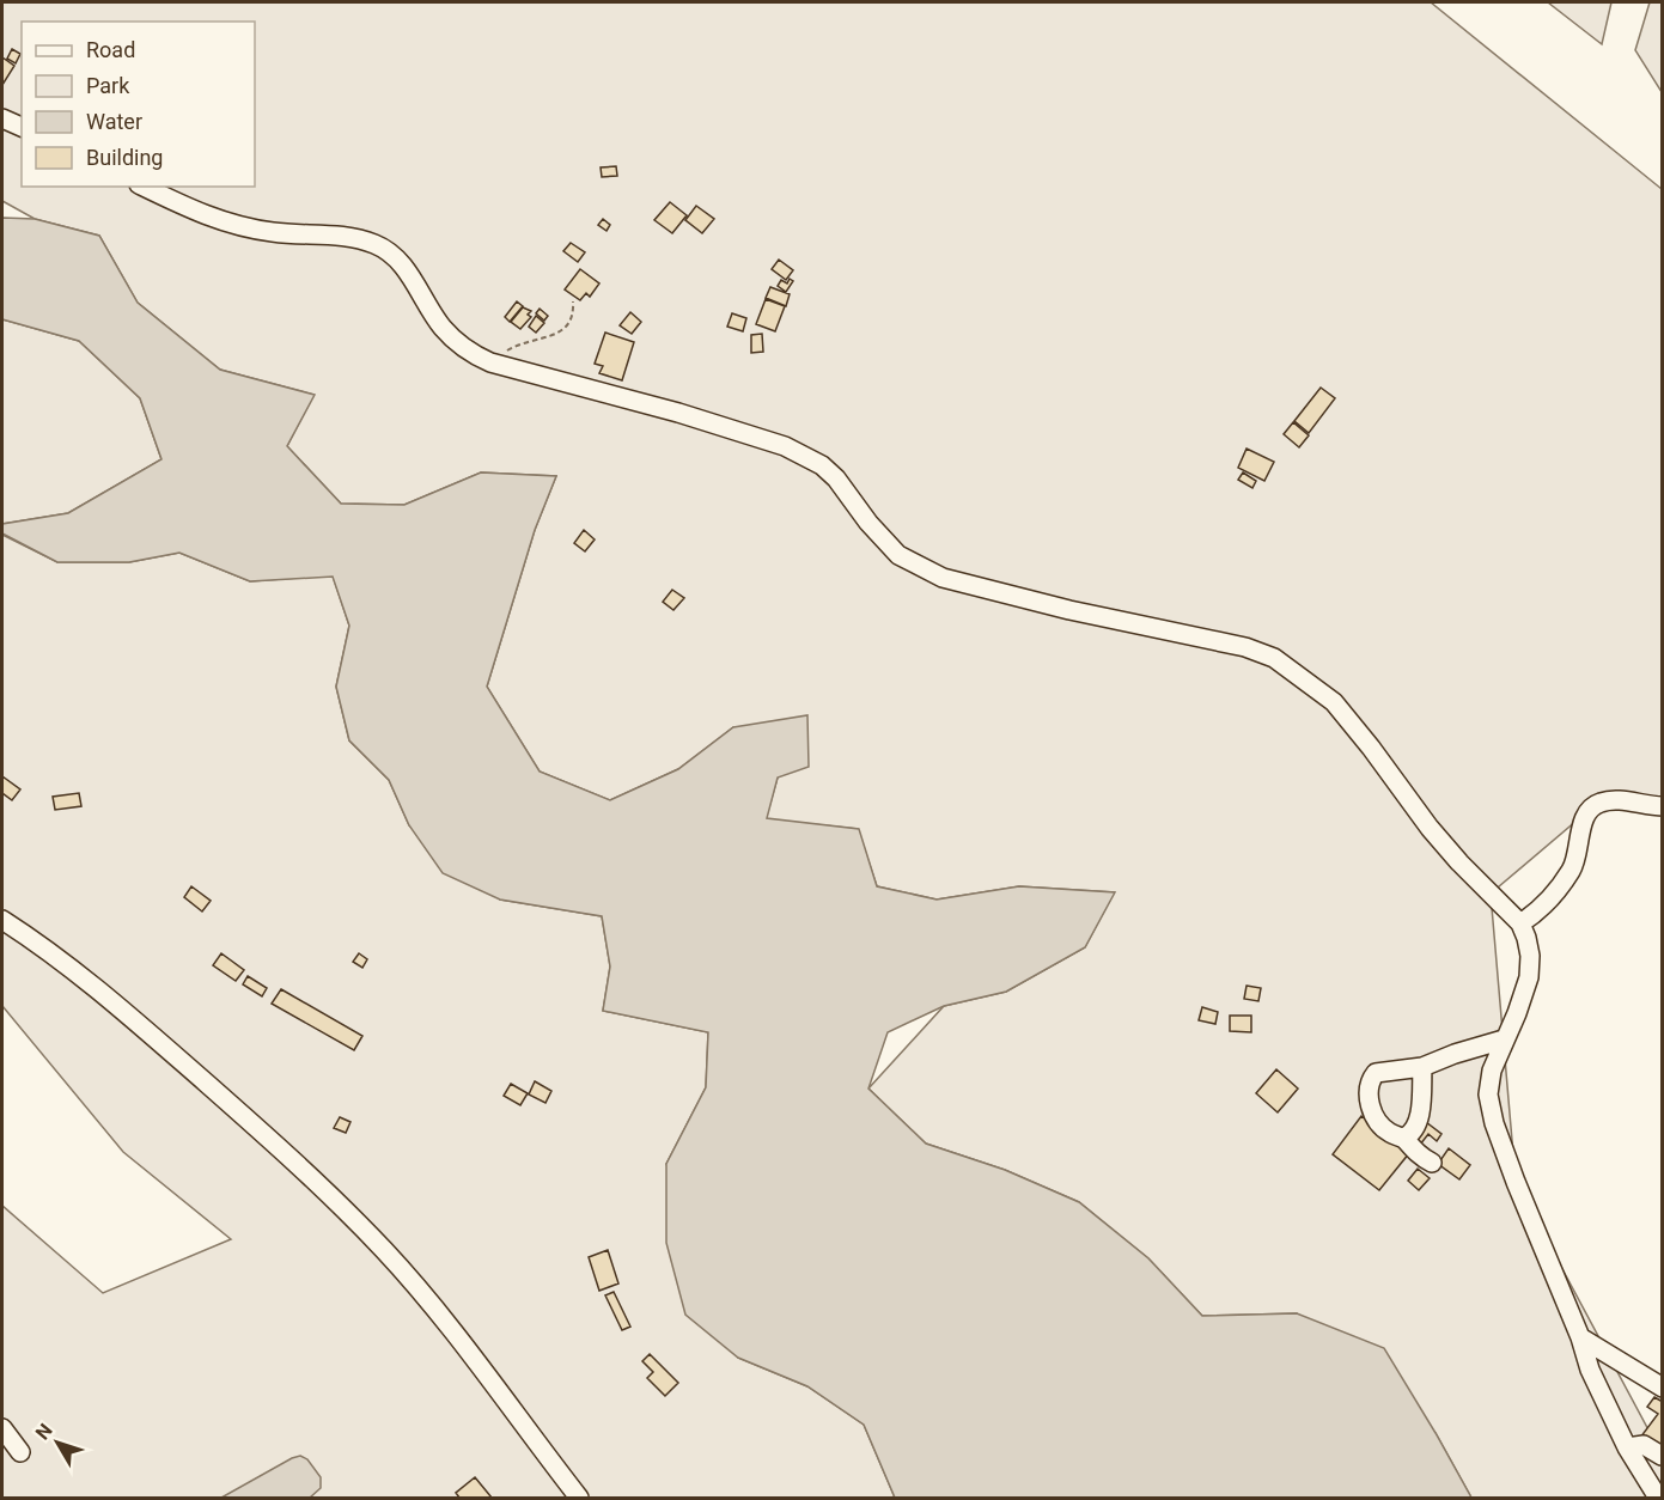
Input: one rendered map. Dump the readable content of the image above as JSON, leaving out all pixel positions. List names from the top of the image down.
{
  "legend": [
    "Road",
    "Park",
    "Water",
    "Building"
  ],
  "north": "top left"
}
